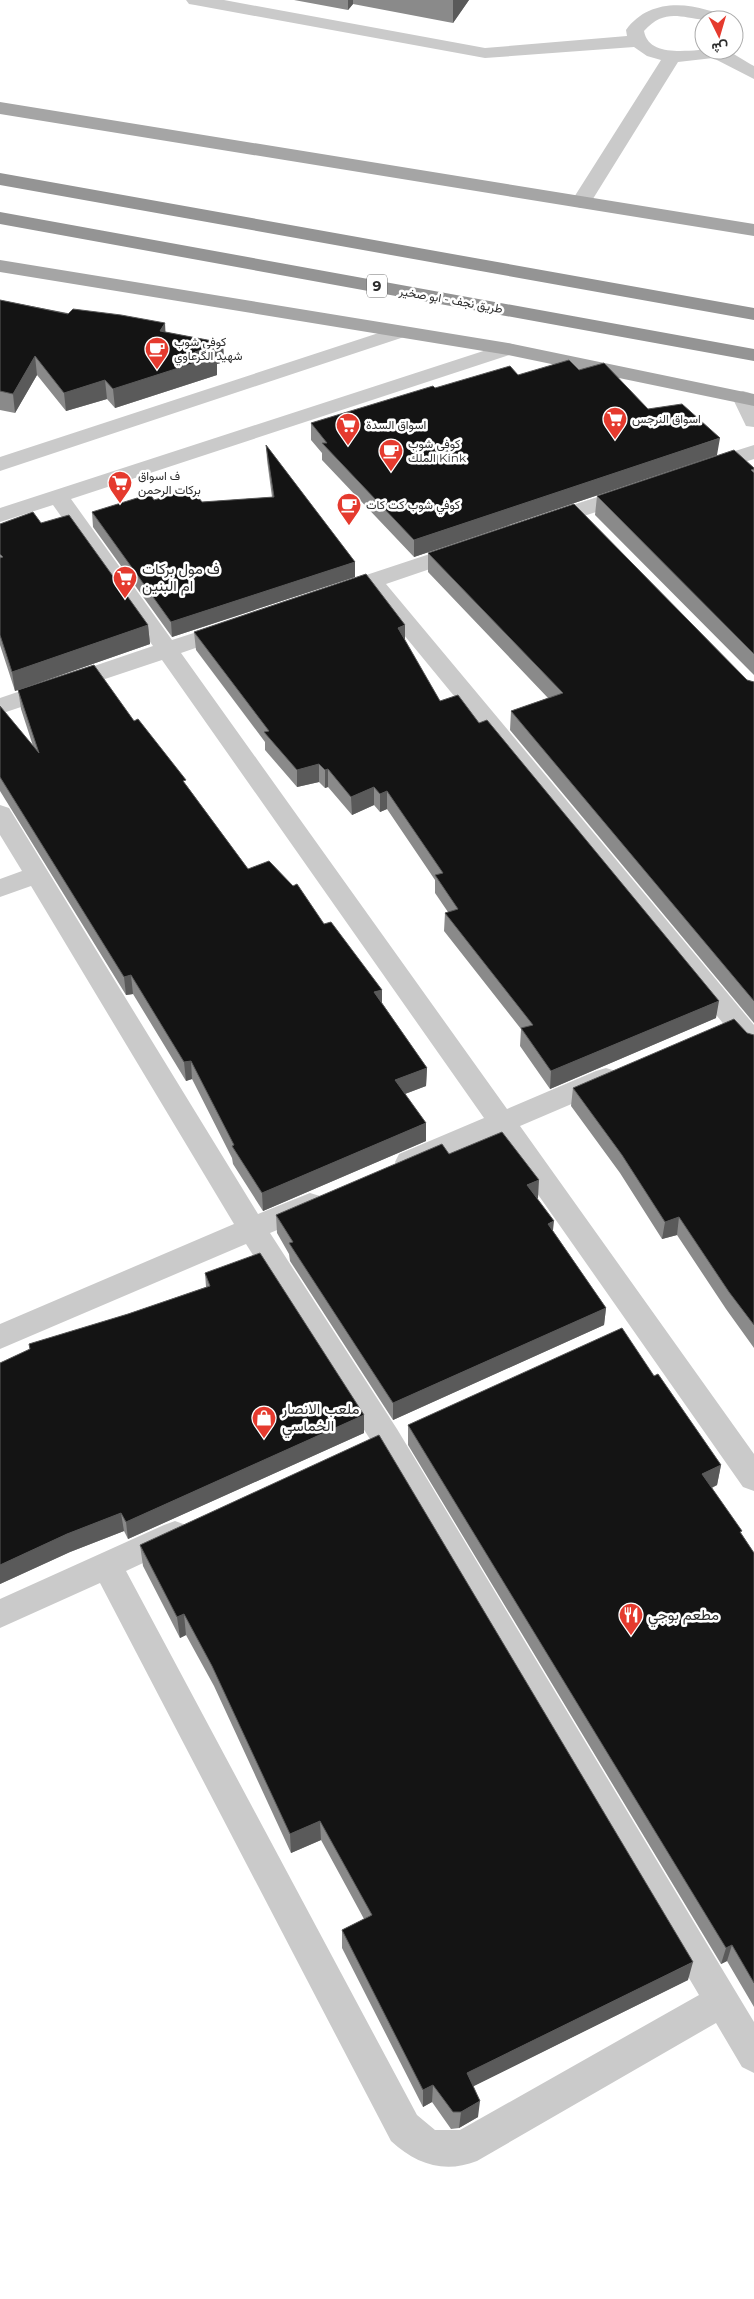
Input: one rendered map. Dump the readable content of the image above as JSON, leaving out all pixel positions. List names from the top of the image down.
{
  "streets": {
    "highway": ["9", "طريق نجف - ابو صخير"]
  },
  "places": {
    "cafe": ["كوفي شوب شهيد الگرعاوي", "كوفي شوب الملك Kink", "كوفي شوب كت كات"],
    "supermarket": [
      "اسواق النرجس",
      "اسواق السدة",
      "ف اسواق بركات الرحمن",
      "ف مول بركات ام البنين"
    ],
    "shop": ["ملعب الانصار الخماسي"],
    "restaurant": ["مطعم بوجي"]
  },
  "north": "bottom"
}
